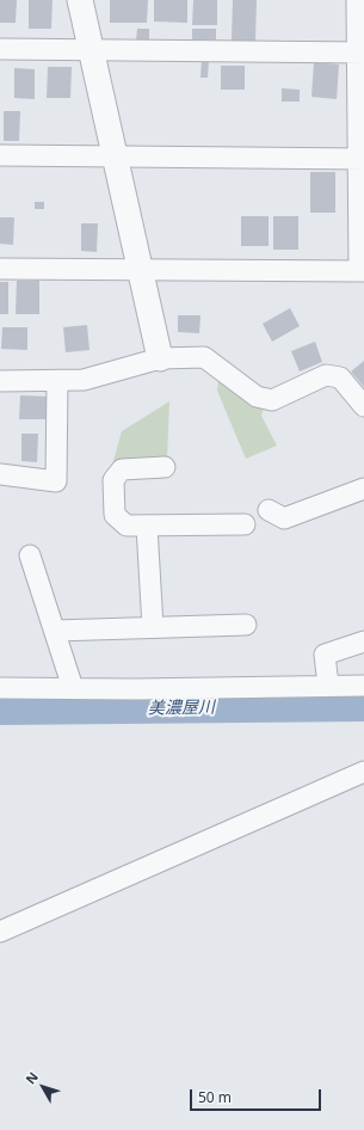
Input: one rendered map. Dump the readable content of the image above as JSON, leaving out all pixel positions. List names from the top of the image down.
{
  "water": ["美濃屋川"],
  "scale_bar": "50 m",
  "north": "top left"
}
